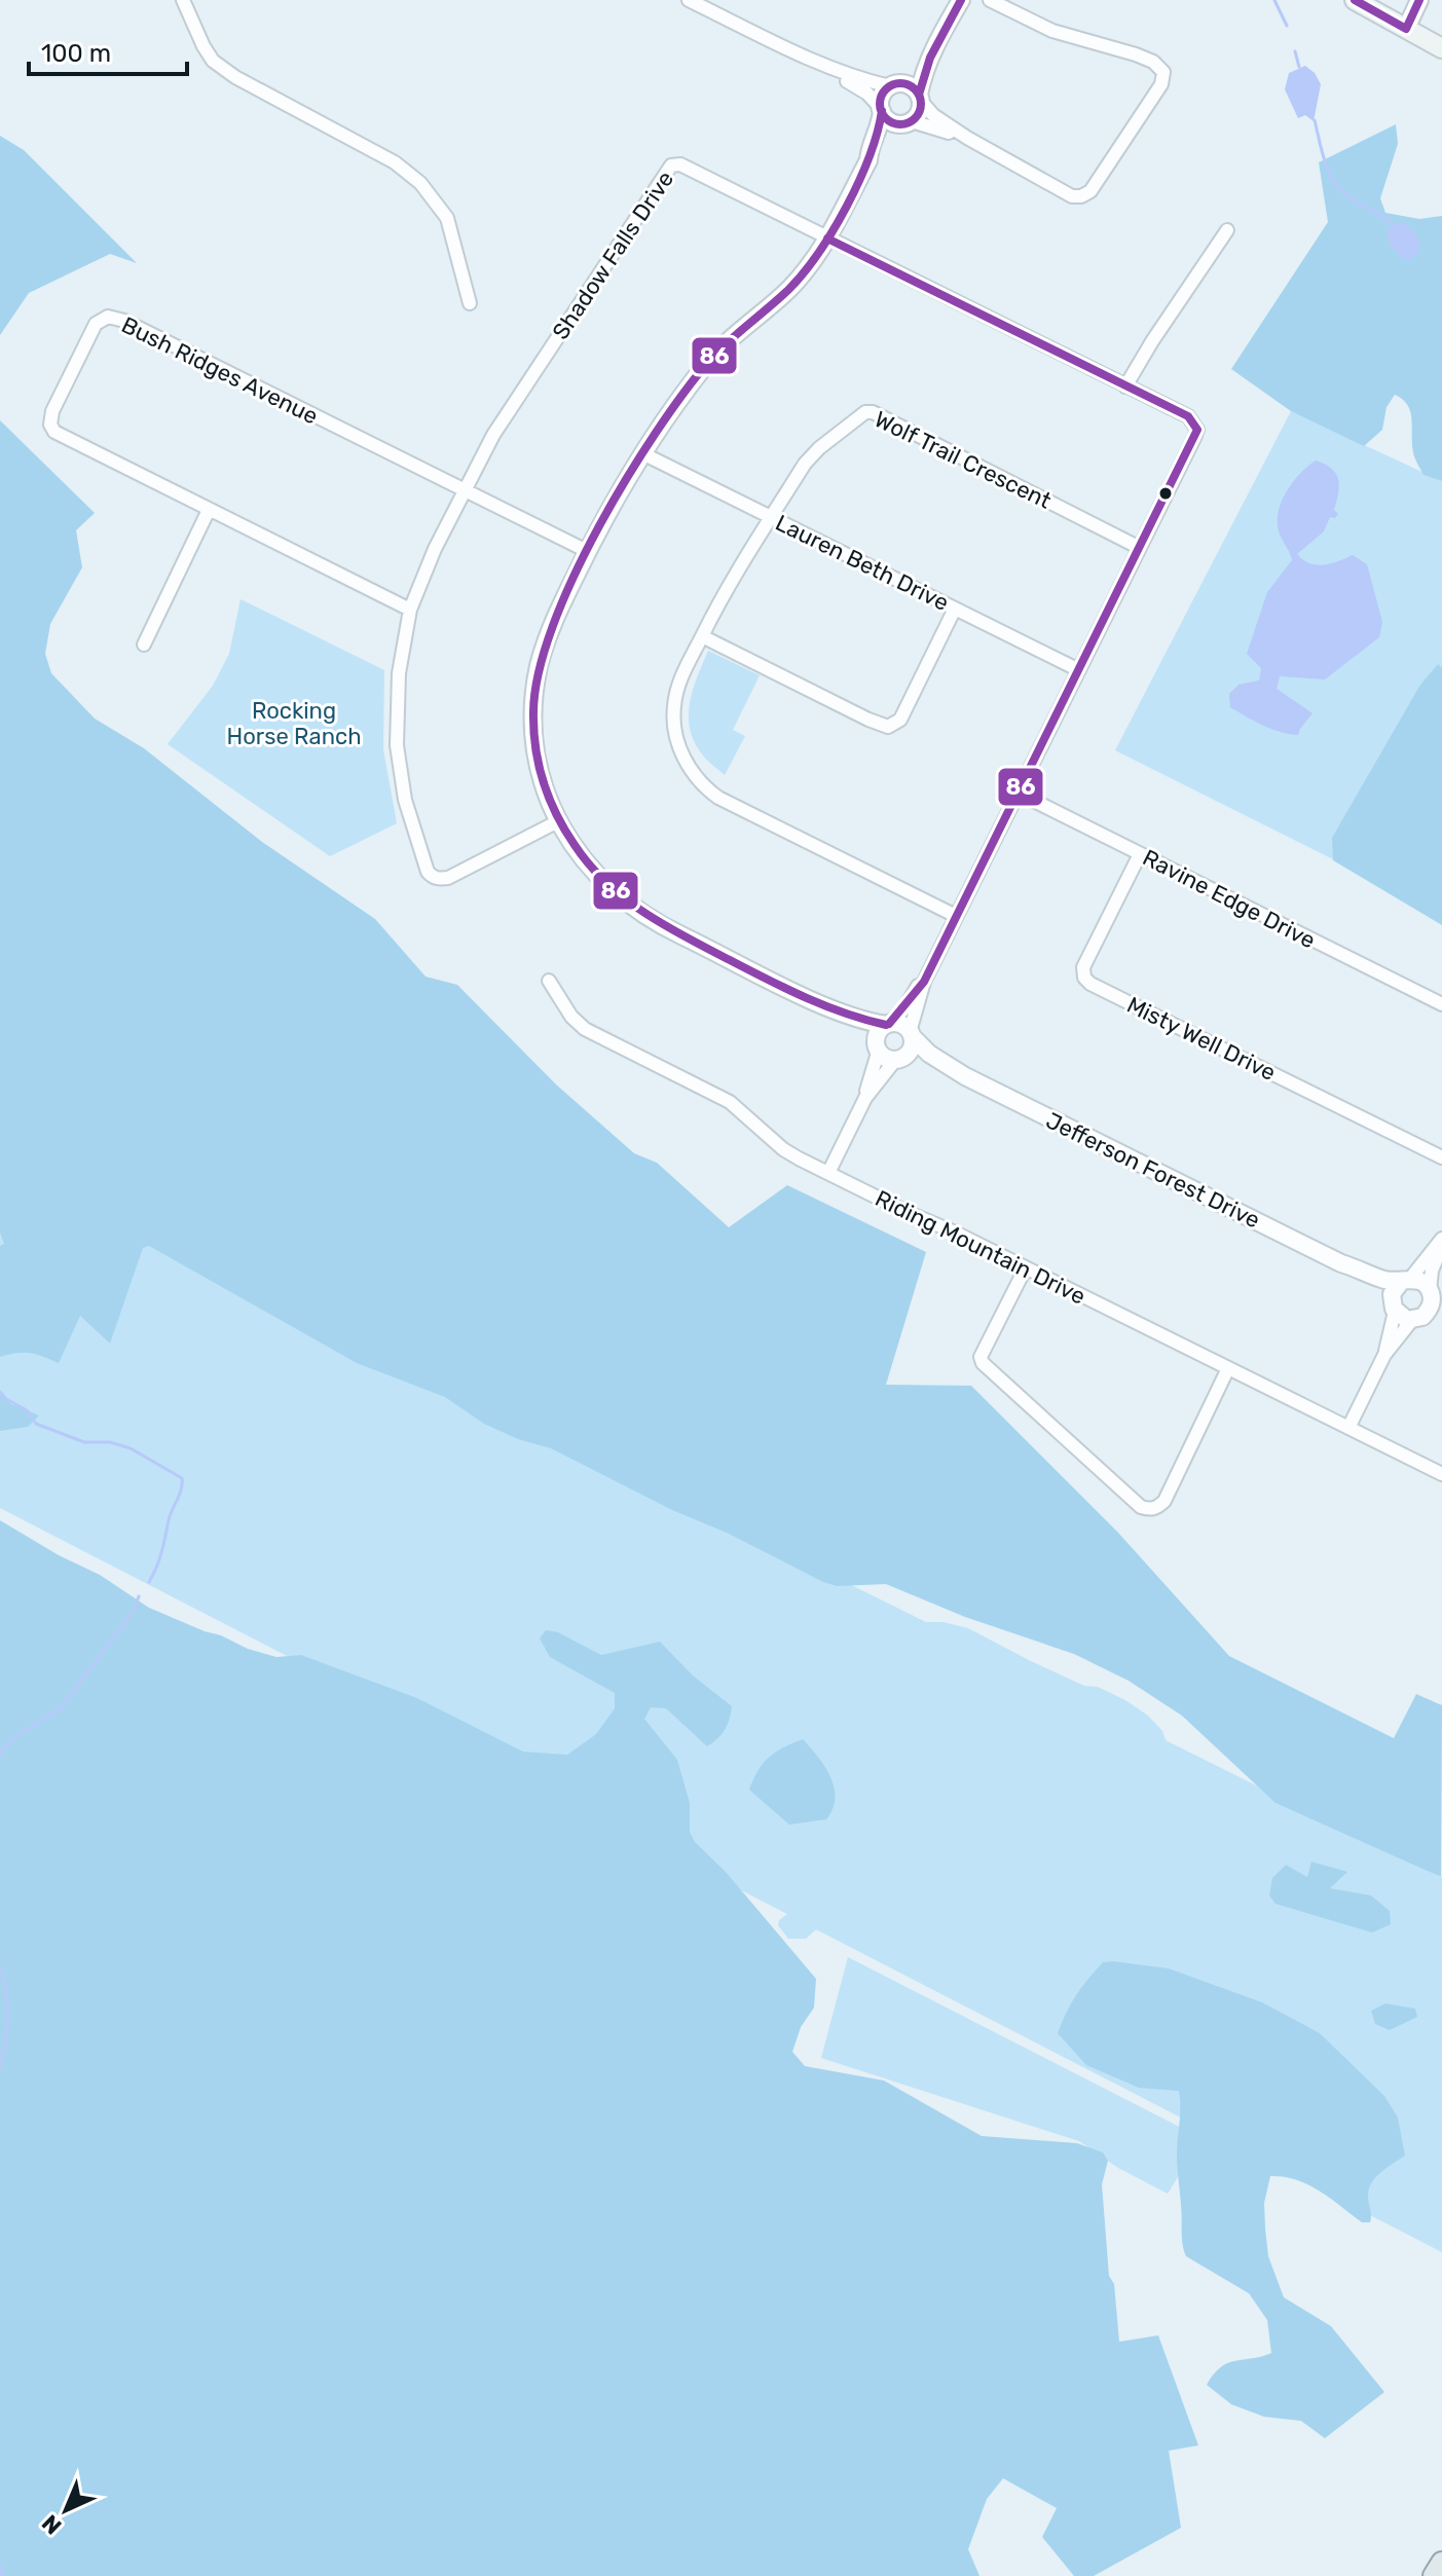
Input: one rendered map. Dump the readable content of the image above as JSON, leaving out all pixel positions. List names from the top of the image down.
{
  "streets": {
    "street": [
      "Shadow Falls Drive",
      "Bush Ridges Avenue",
      "Wolf Trail Crescent",
      "Lauren Beth Drive",
      "Ravine Edge Drive",
      "Misty Well Drive",
      "Jefferson Forest Drive",
      "Riding Mountain Drive"
    ]
  },
  "crossings": [
    ["Shadow Falls Drive", "Bush Ridges Avenue"],
    ["Shadow Falls Drive", "Wolf Trail Crescent"],
    ["Shadow Falls Drive", "Lauren Beth Drive"],
    ["Shadow Falls Drive", "Ravine Edge Drive"],
    ["Shadow Falls Drive", "Jefferson Forest Drive"],
    ["Wolf Trail Crescent", "Lauren Beth Drive"],
    ["Ravine Edge Drive", "Misty Well Drive"]
  ],
  "parks": ["Rocking Horse Ranch"],
  "lines": ["transit line 86"],
  "scale_bar": "100 m",
  "north": "bottom left"
}
